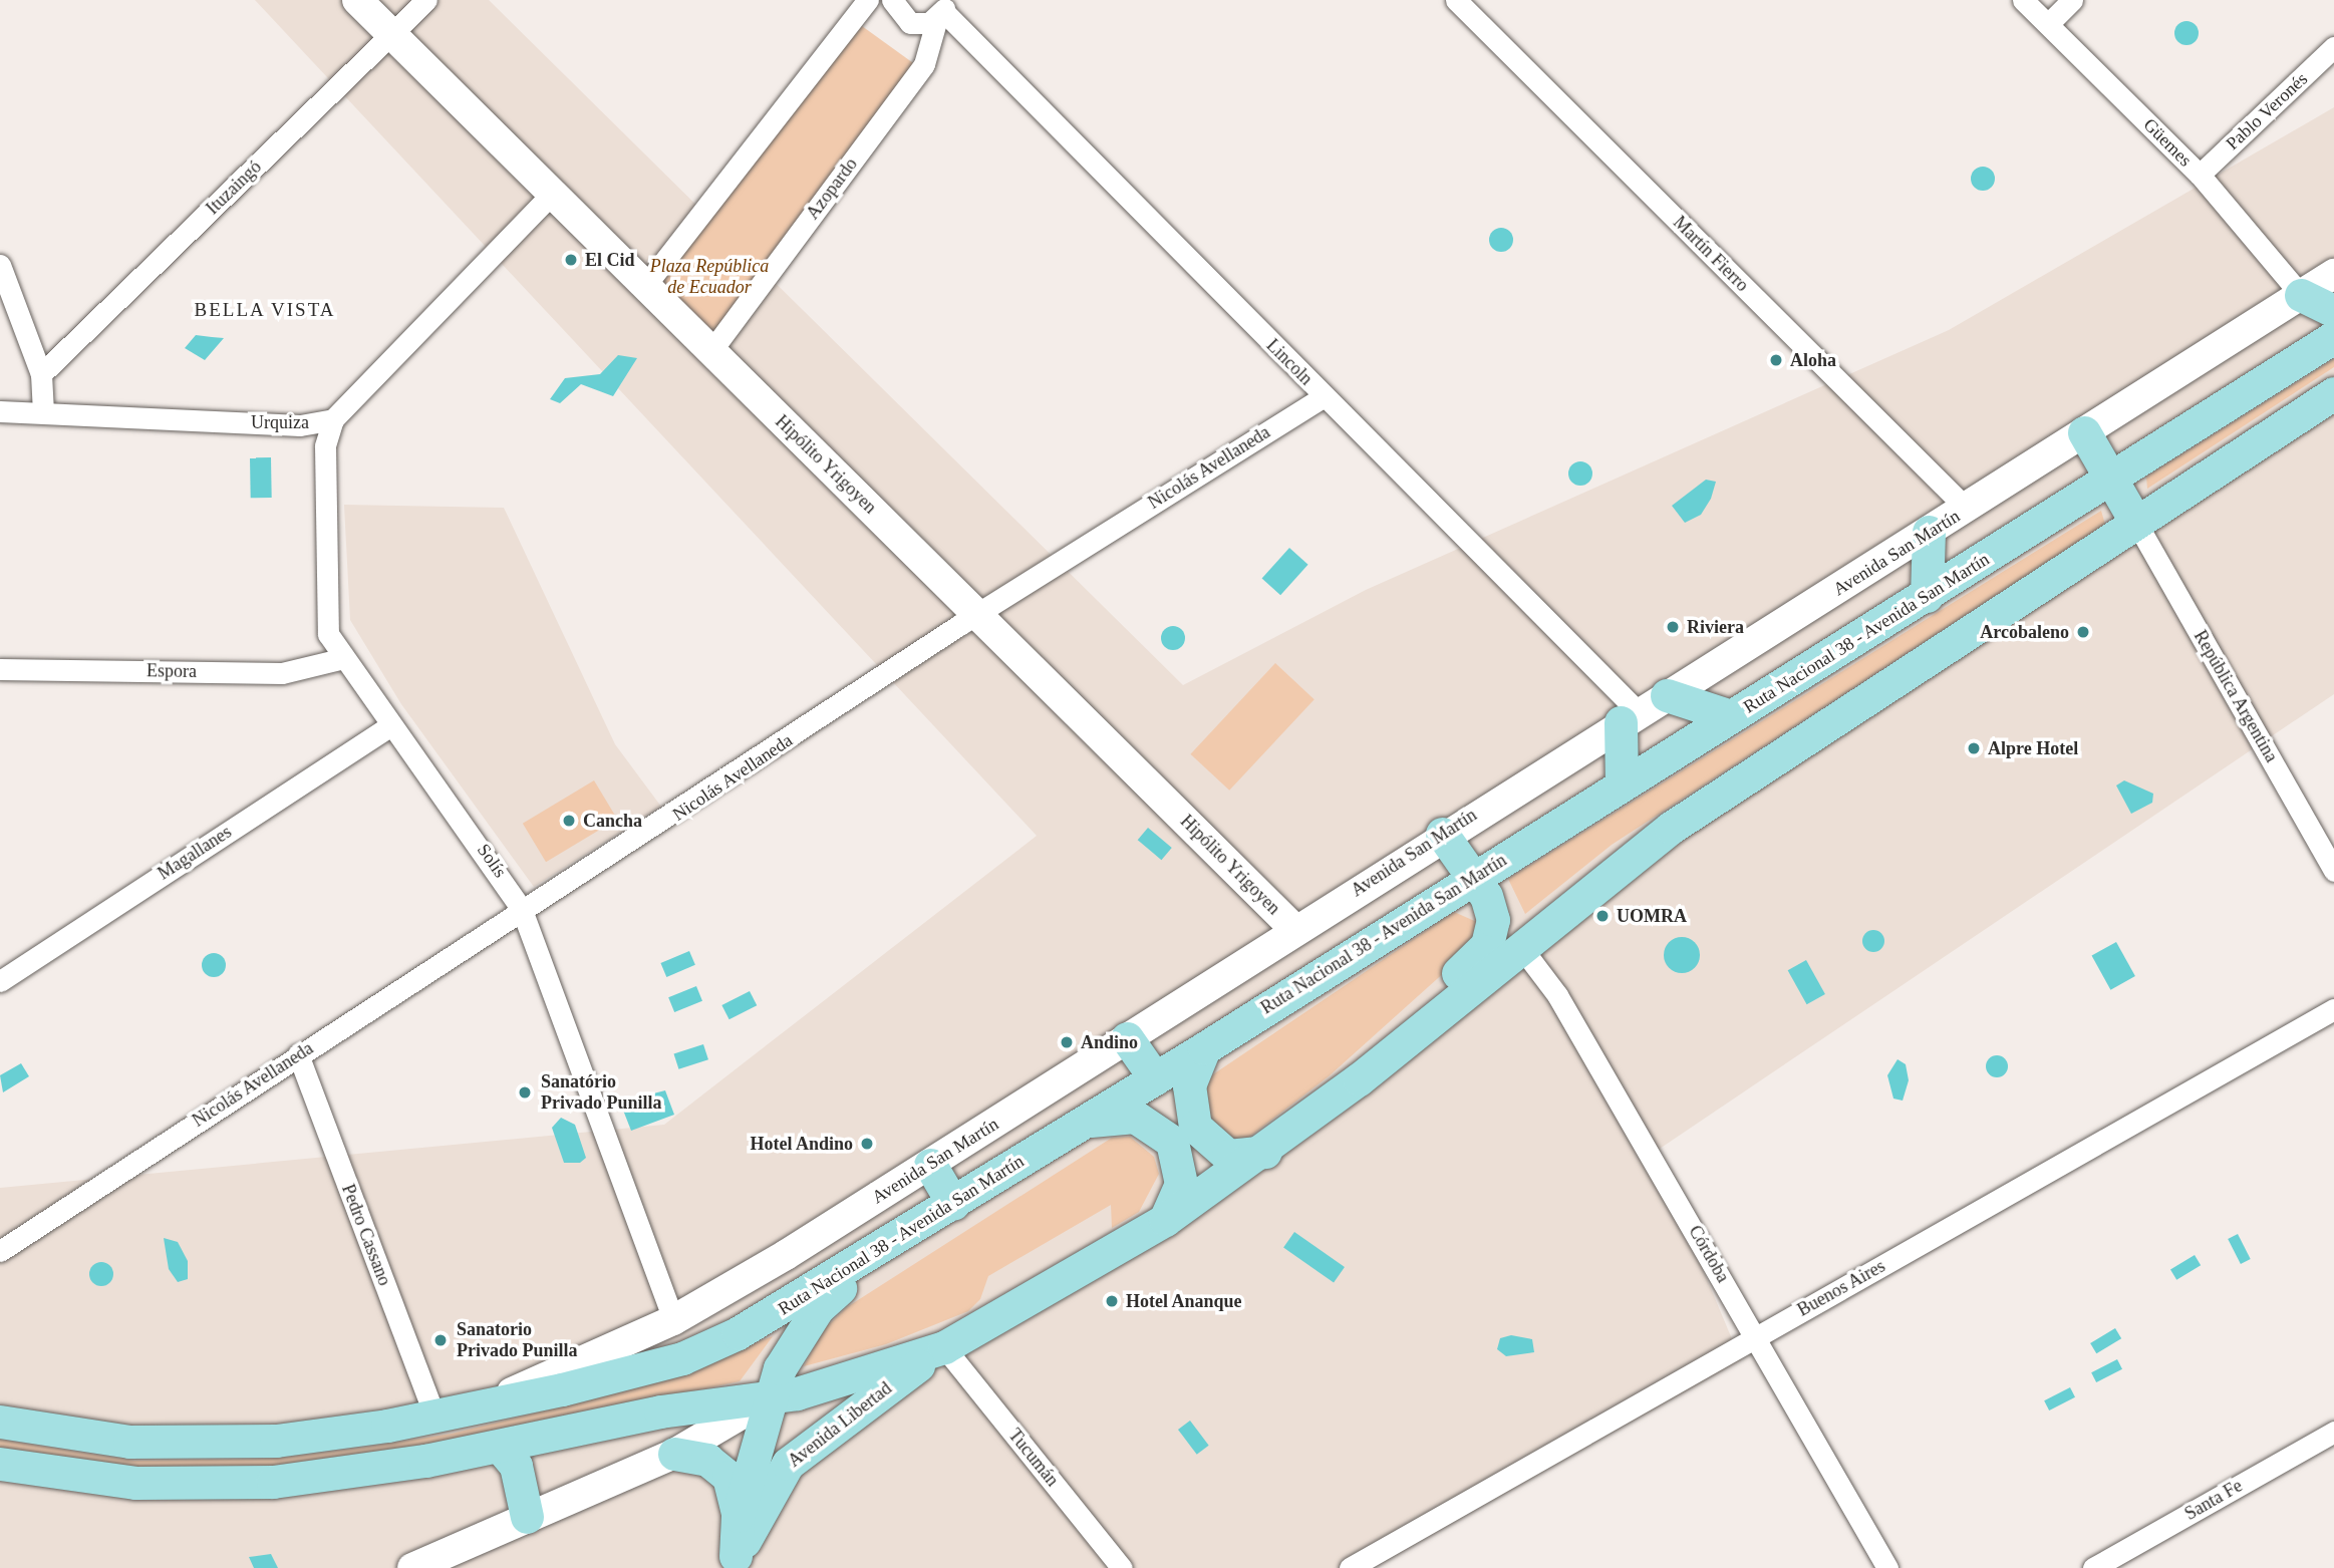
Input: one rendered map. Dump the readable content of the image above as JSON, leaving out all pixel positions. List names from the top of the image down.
{
  "streets": {
    "main road": [
      "Hipólito Yrigoyen",
      "Avenida San Martín",
      "Ruta Nacional 38 - Avenida San Martín",
      "Avenida Libertad"
    ],
    "street": [
      "Pablo Veronés",
      "Güemes",
      "Ituzaingó",
      "Azopardo",
      "Martín Fierro",
      "Lincoln",
      "Urquiza",
      "Nicolás Avellaneda",
      "Espora",
      "República Argentina",
      "Magallanes",
      "Solís",
      "Pedro Cassano",
      "Córdoba",
      "Buenos Aires",
      "Tucumán",
      "Santa Fe"
    ]
  },
  "crossings": [
    ["Pablo Veronés", "Güemes"],
    ["Güemes", "Avenida San Martín"],
    ["Ituzaingó", "Hipólito Yrigoyen"],
    ["Azopardo", "Lincoln"],
    ["Azopardo", "Hipólito Yrigoyen"],
    ["Martín Fierro", "Avenida San Martín"],
    ["Lincoln", "Nicolás Avellaneda"],
    ["Lincoln", "Avenida San Martín"],
    ["Urquiza", "Hipólito Yrigoyen"],
    ["Urquiza", "Solís"],
    ["Hipólito Yrigoyen", "Nicolás Avellaneda"],
    ["Hipólito Yrigoyen", "Avenida San Martín"],
    ["Nicolás Avellaneda", "Solís"],
    ["Nicolás Avellaneda", "Pedro Cassano"],
    ["Avenida San Martín", "Ruta Nacional 38 - Avenida San Martín"],
    ["Avenida San Martín", "Solís"],
    ["Ruta Nacional 38 - Avenida San Martín", "Pedro Cassano"],
    ["Ruta Nacional 38 - Avenida San Martín", "Avenida Libertad"],
    ["Espora", "Solís"],
    ["Magallanes", "Solís"],
    ["Córdoba", "Buenos Aires"],
    ["Avenida Libertad", "Tucumán"]
  ],
  "districts": ["BELLA VISTA"],
  "parks": ["Plaza República de Ecuador"],
  "places": [
    "El Cid",
    "Aloha",
    "Riviera",
    "Arcobaleno",
    "Alpre Hotel",
    "Cancha",
    "UOMRA",
    "Andino",
    "Sanatório Privado Punilla",
    "Hotel Andino",
    "Hotel Ananque",
    "Sanatorio Privado Punilla"
  ]
}
